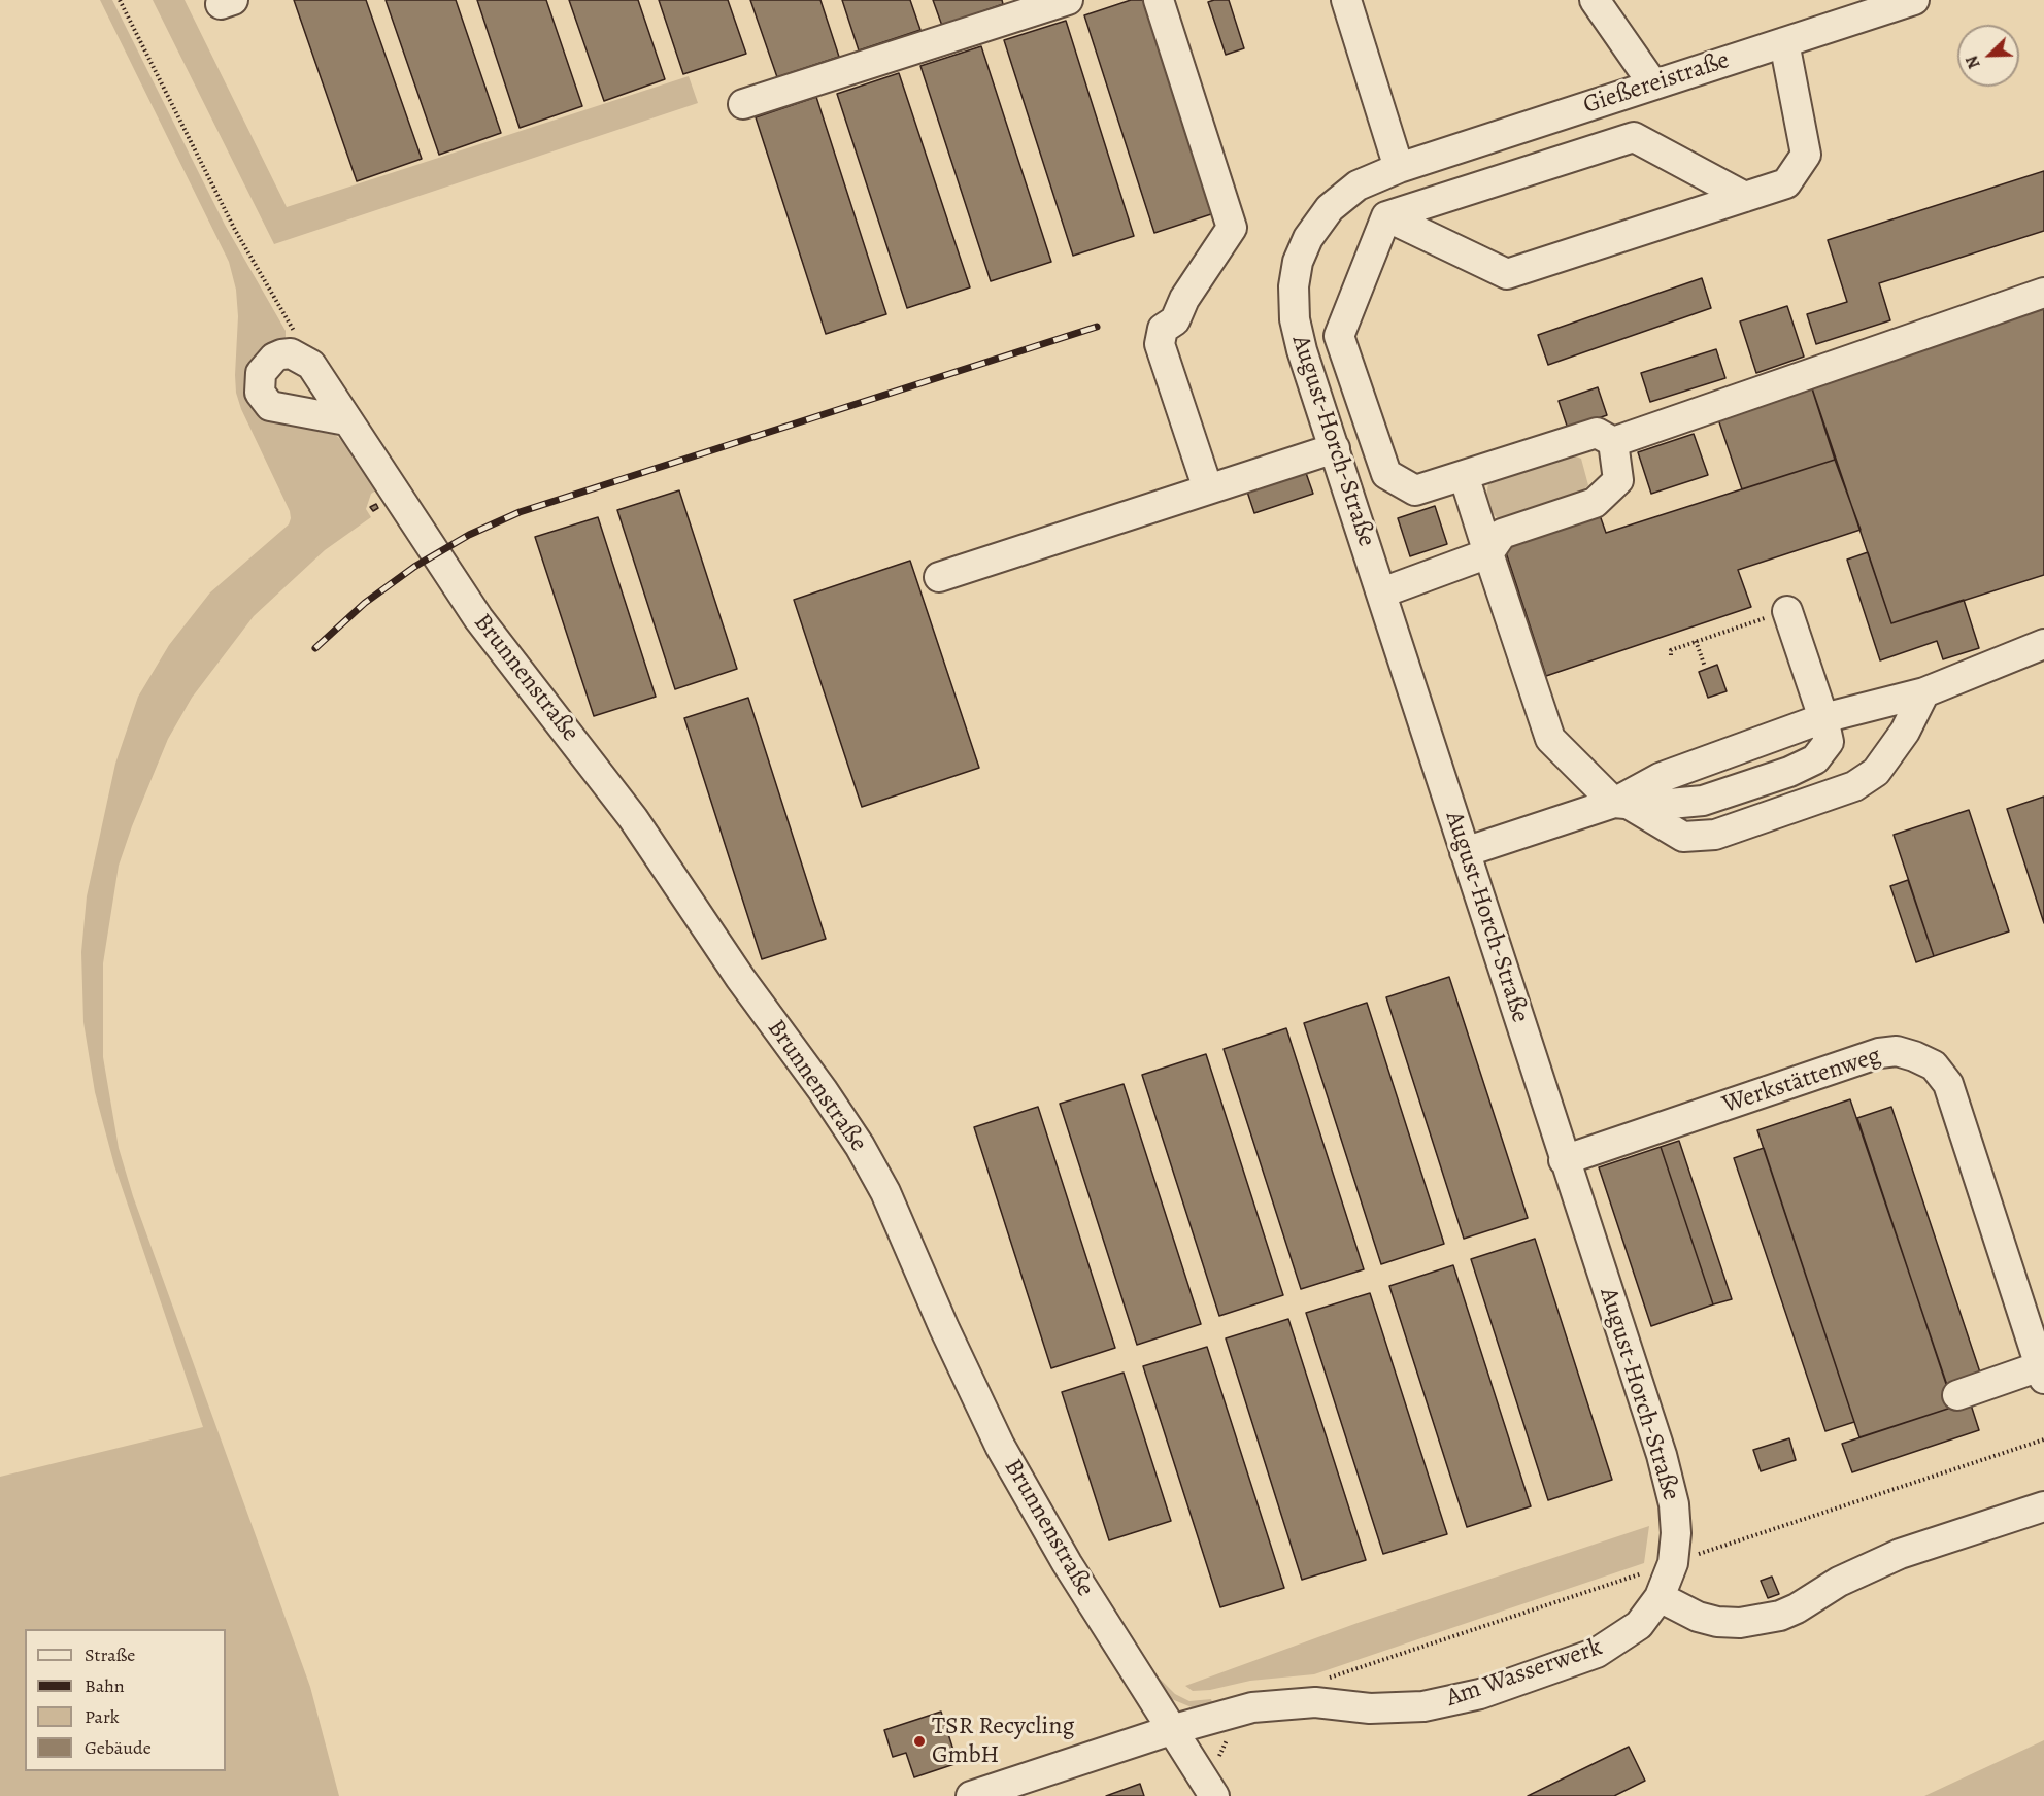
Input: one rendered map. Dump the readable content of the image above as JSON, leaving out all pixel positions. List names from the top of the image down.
{
  "streets": {
    "street": [
      "Gießereistraße",
      "August-Horch-Straße",
      "Brunnenstraße",
      "Werkstättenweg",
      "Am Wasserwerk"
    ]
  },
  "crossings": [
    ["Gießereistraße", "August-Horch-Straße"],
    ["August-Horch-Straße", "Werkstättenweg"],
    ["August-Horch-Straße", "Am Wasserwerk"],
    ["Brunnenstraße", "Am Wasserwerk"]
  ],
  "places": ["TSR Recycling GmbH"],
  "legend": [
    "Straße",
    "Bahn",
    "Park",
    "Gebäude"
  ],
  "north": "bottom left"
}
